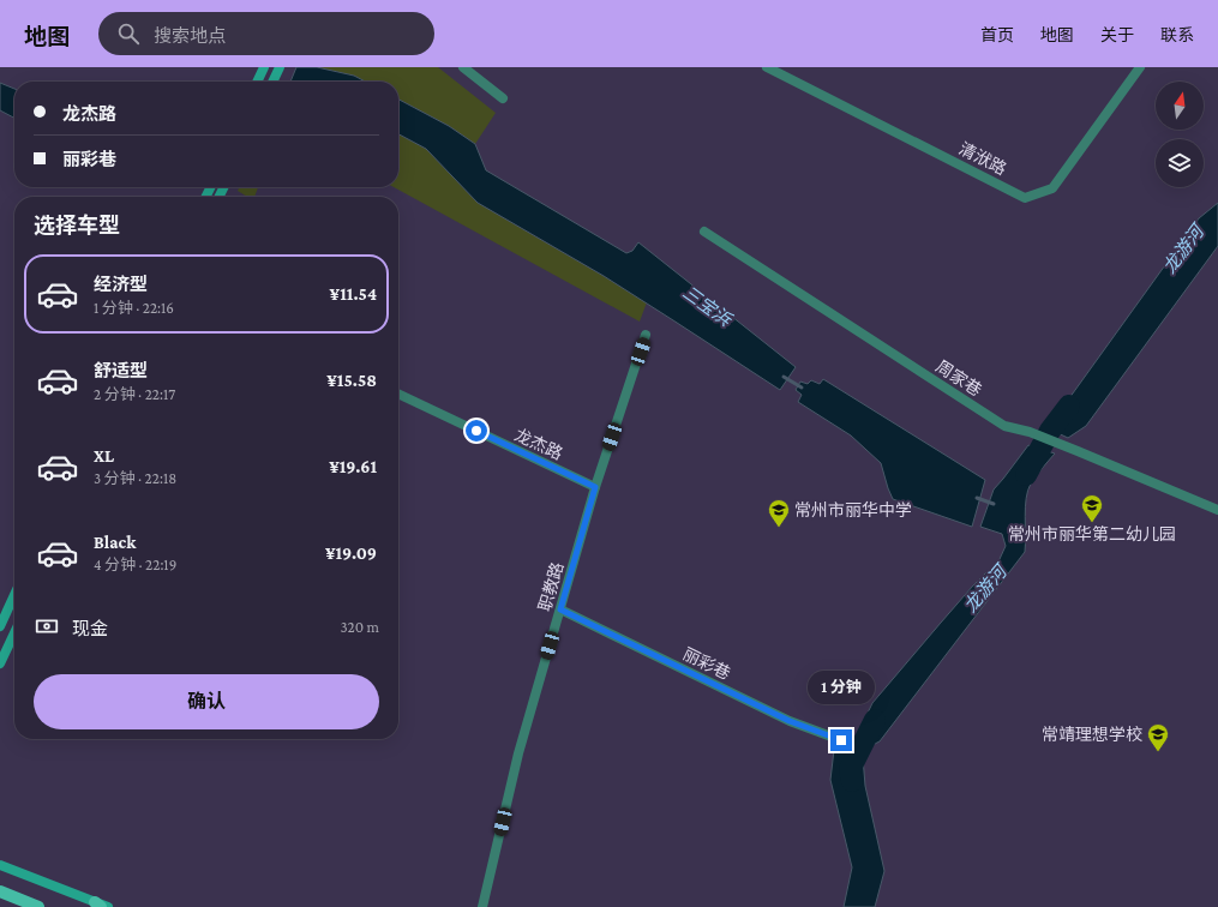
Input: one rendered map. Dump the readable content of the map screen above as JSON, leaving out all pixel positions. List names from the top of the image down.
{
  "streets": {
    "street": [
      "清洑路",
      "周家巷",
      "龙杰路",
      "职教路",
      "丽彩巷"
    ]
  },
  "crossings": [
    ["龙杰路", "职教路"],
    ["职教路", "丽彩巷"]
  ],
  "water": ["龙游河", "三宝浜"],
  "places": {
    "school or university": ["常州市丽华第二幼儿园", "常州市丽华中学", "常靖理想学校"]
  },
  "north": "top",
  "page": {
    "header": "地图",
    "search": "搜索地点",
    "nav": [
      "首页",
      "地图",
      "关于",
      "联系"
    ],
    "banner": ["龙杰路", "丽彩巷"],
    "heading": "选择车型",
    "list": [
      {
        "name": "经济型",
        "note": "1 分钟 · 22:16",
        "value": "¥11.54"
      },
      {
        "name": "舒适型",
        "note": "2 分钟 · 22:17",
        "value": "¥15.58"
      },
      {
        "name": "XL",
        "note": "3 分钟 · 22:18",
        "value": "¥19.61"
      },
      {
        "name": "Black",
        "note": "4 分钟 · 22:19",
        "value": "¥19.09"
      }
    ],
    "pay": ["现金", "320 m"],
    "buttons": "确认",
    "bubble": "1 分钟"
  }
}
